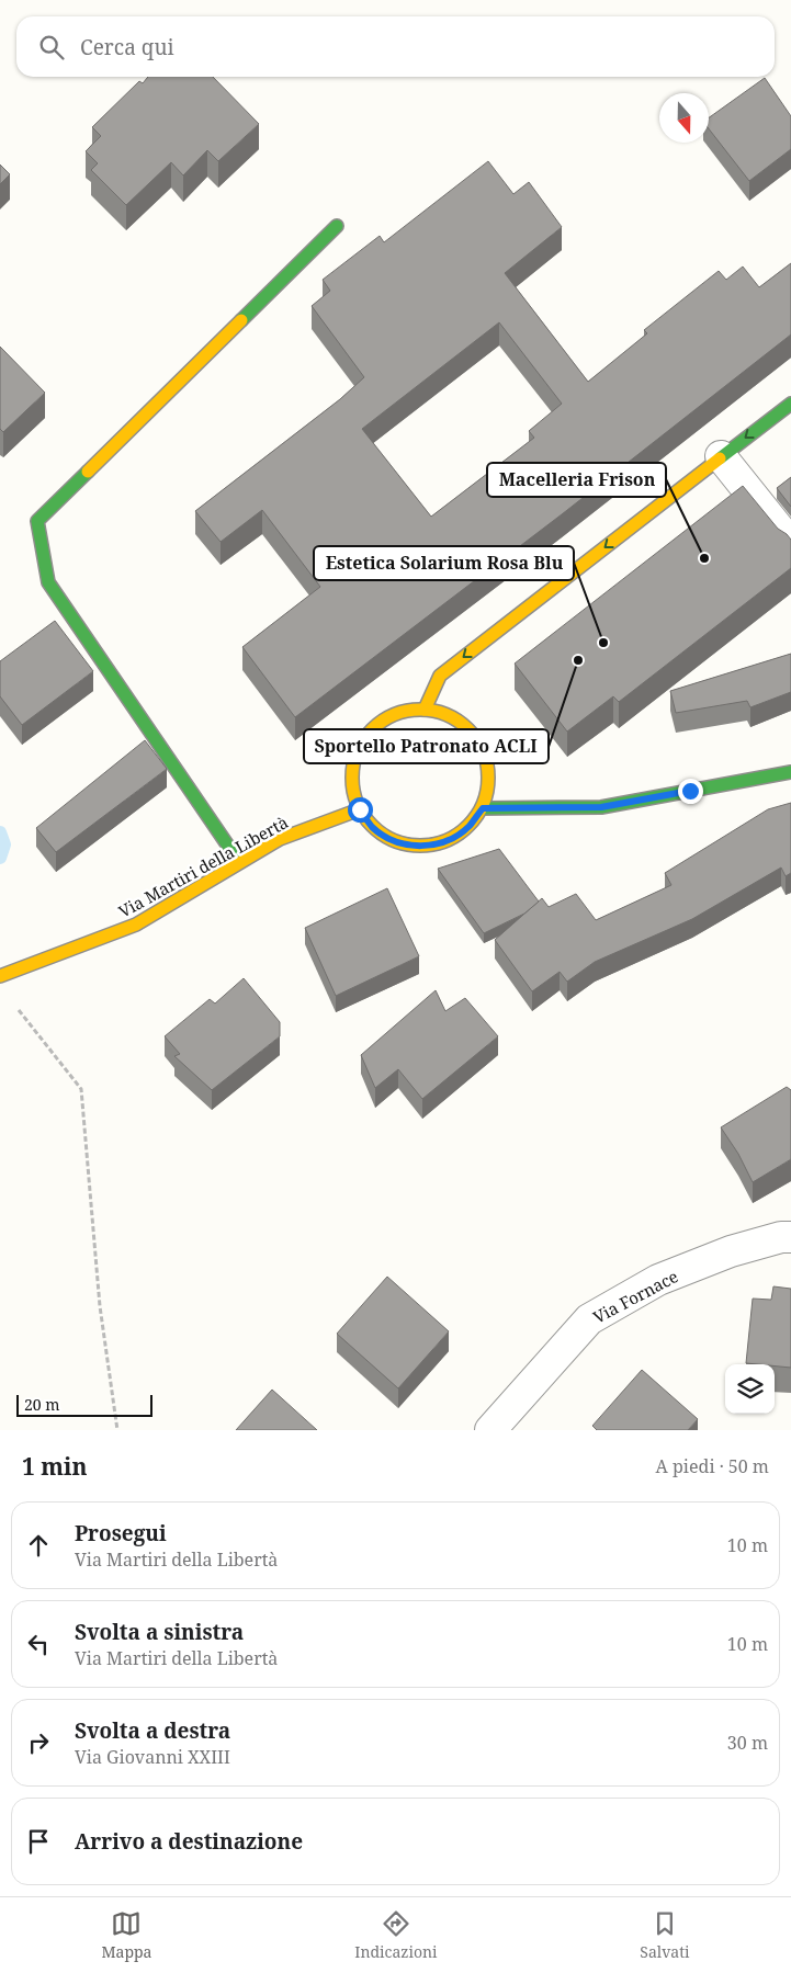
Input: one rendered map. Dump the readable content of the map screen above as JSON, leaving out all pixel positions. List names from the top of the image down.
{
  "streets": {
    "main road": ["Via Martiri della Libertà"],
    "street": ["Via Fornace"]
  },
  "places": ["Macelleria Frison", "Estetica Solarium Rosa Blu", "Sportello Patronato ACLI"],
  "scale_bar": "20 m",
  "north": "bottom",
  "page": {
    "search": "Cerca qui",
    "scale": "20 m",
    "heading": ["1 min", "A piedi · 50 m"],
    "list": [
      ["Prosegui", "Via Martiri della Libertà", "10 m"],
      ["Svolta a sinistra", "Via Martiri della Libertà", "10 m"],
      ["Svolta a destra", "Via Giovanni XXIII", "30 m"],
      "Arrivo a destinazione"
    ],
    "nav": ["Mappa", "Indicazioni", "Salvati"]
  }
}
